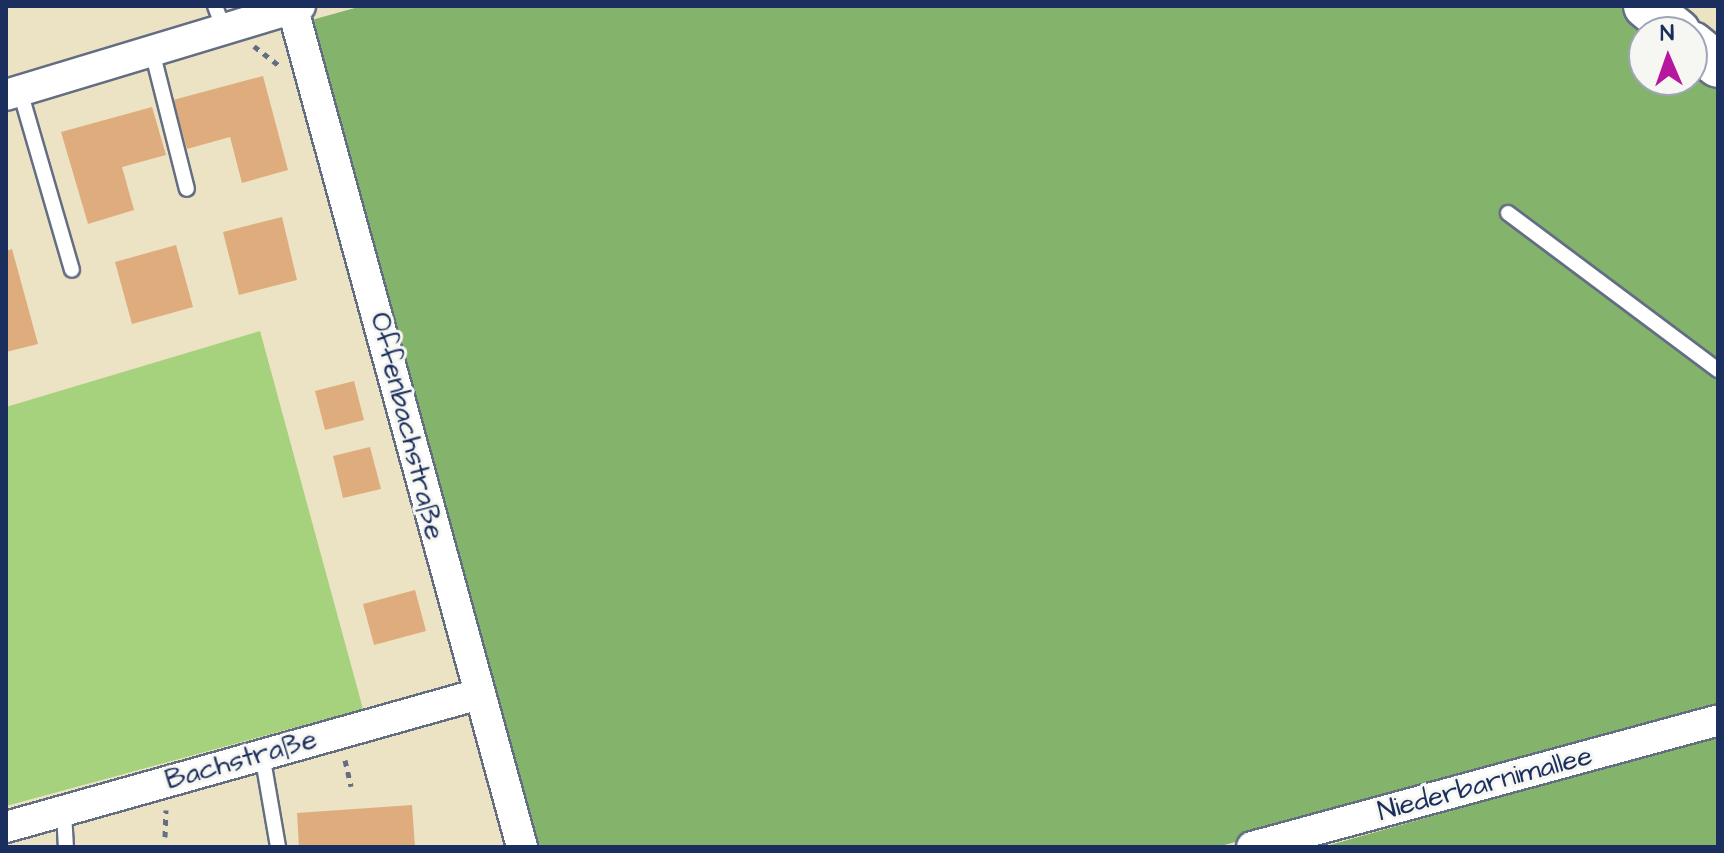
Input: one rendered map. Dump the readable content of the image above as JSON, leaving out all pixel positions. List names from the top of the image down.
{
  "streets": {
    "street": ["Offenbachstraße", "Bachstraße", "Niederbarnimallee"]
  },
  "crossings": [
    ["Offenbachstraße", "Bachstraße"]
  ],
  "north": "top"
}
